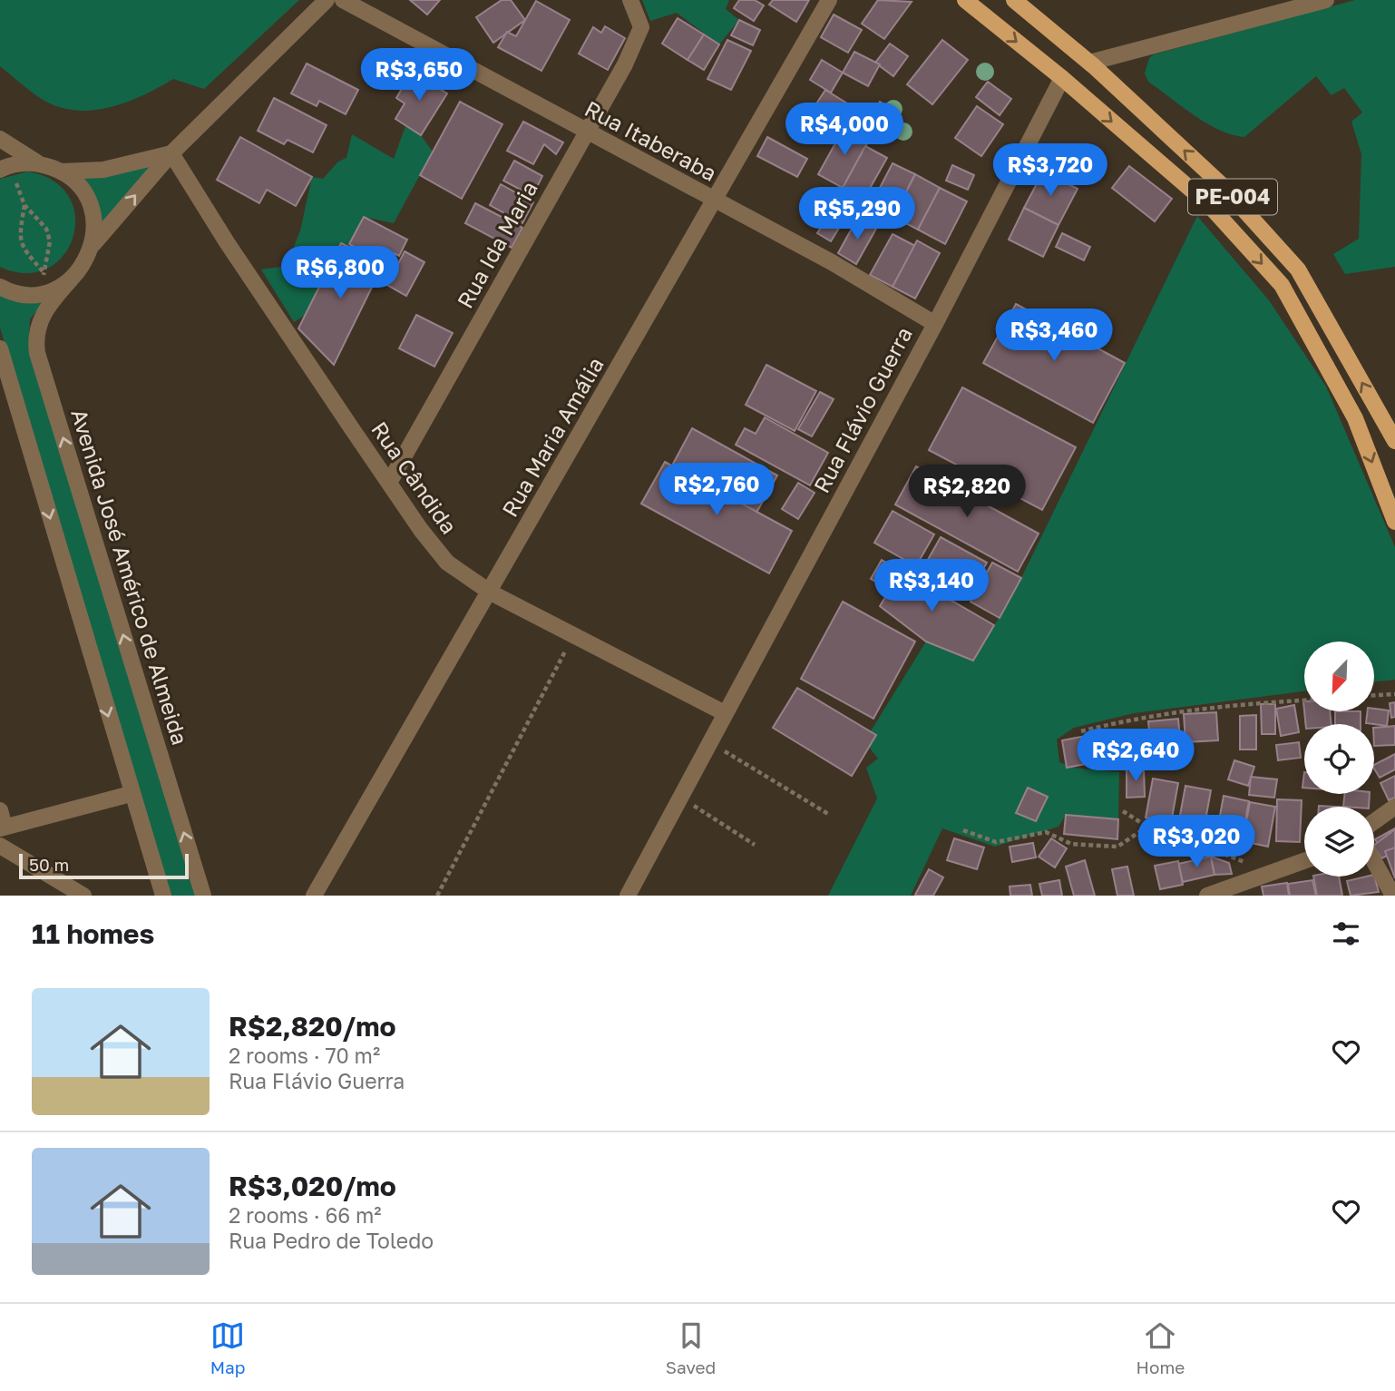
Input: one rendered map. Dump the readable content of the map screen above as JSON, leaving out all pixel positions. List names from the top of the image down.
{
  "streets": {
    "main road": ["PE-004"],
    "street": [
      "Rua Itaberaba",
      "Rua Ida Maria",
      "Rua Flávio Guerra",
      "Rua Maria Amália",
      "Rua Cândida",
      "Avenida José Américo de Almeida"
    ]
  },
  "crossings": [
    ["Rua Itaberaba", "Rua Ida Maria"],
    ["Rua Itaberaba", "Rua Flávio Guerra"],
    ["Rua Itaberaba", "Rua Maria Amália"],
    ["PE-004", "Rua Flávio Guerra"],
    ["Rua Ida Maria", "Rua Cândida"],
    ["Rua Flávio Guerra", "Rua Cândida"],
    ["Rua Maria Amália", "Rua Cândida"],
    ["Rua Cândida", "Avenida José Américo de Almeida"]
  ],
  "scale_bar": "50 m",
  "north": "bottom left",
  "page": {
    "price": [
      "R$3,650",
      "R$4,000",
      "R$3,720",
      "R$5,290",
      "R$6,800",
      "R$3,460",
      "R$2,760",
      "R$2,820",
      "R$3,140",
      "R$2,640",
      "R$3,020"
    ],
    "scale": "50 m",
    "heading": "11 homes",
    "list": [
      {
        "name": "R$2,820/mo",
        "note": "2 rooms · 70 m² · Rua Flávio Guerra"
      },
      {
        "name": "R$3,020/mo",
        "note": "2 rooms · 66 m² · Rua Pedro de Toledo"
      }
    ],
    "tabs": ["Map", "Saved", "Home"]
  }
}
